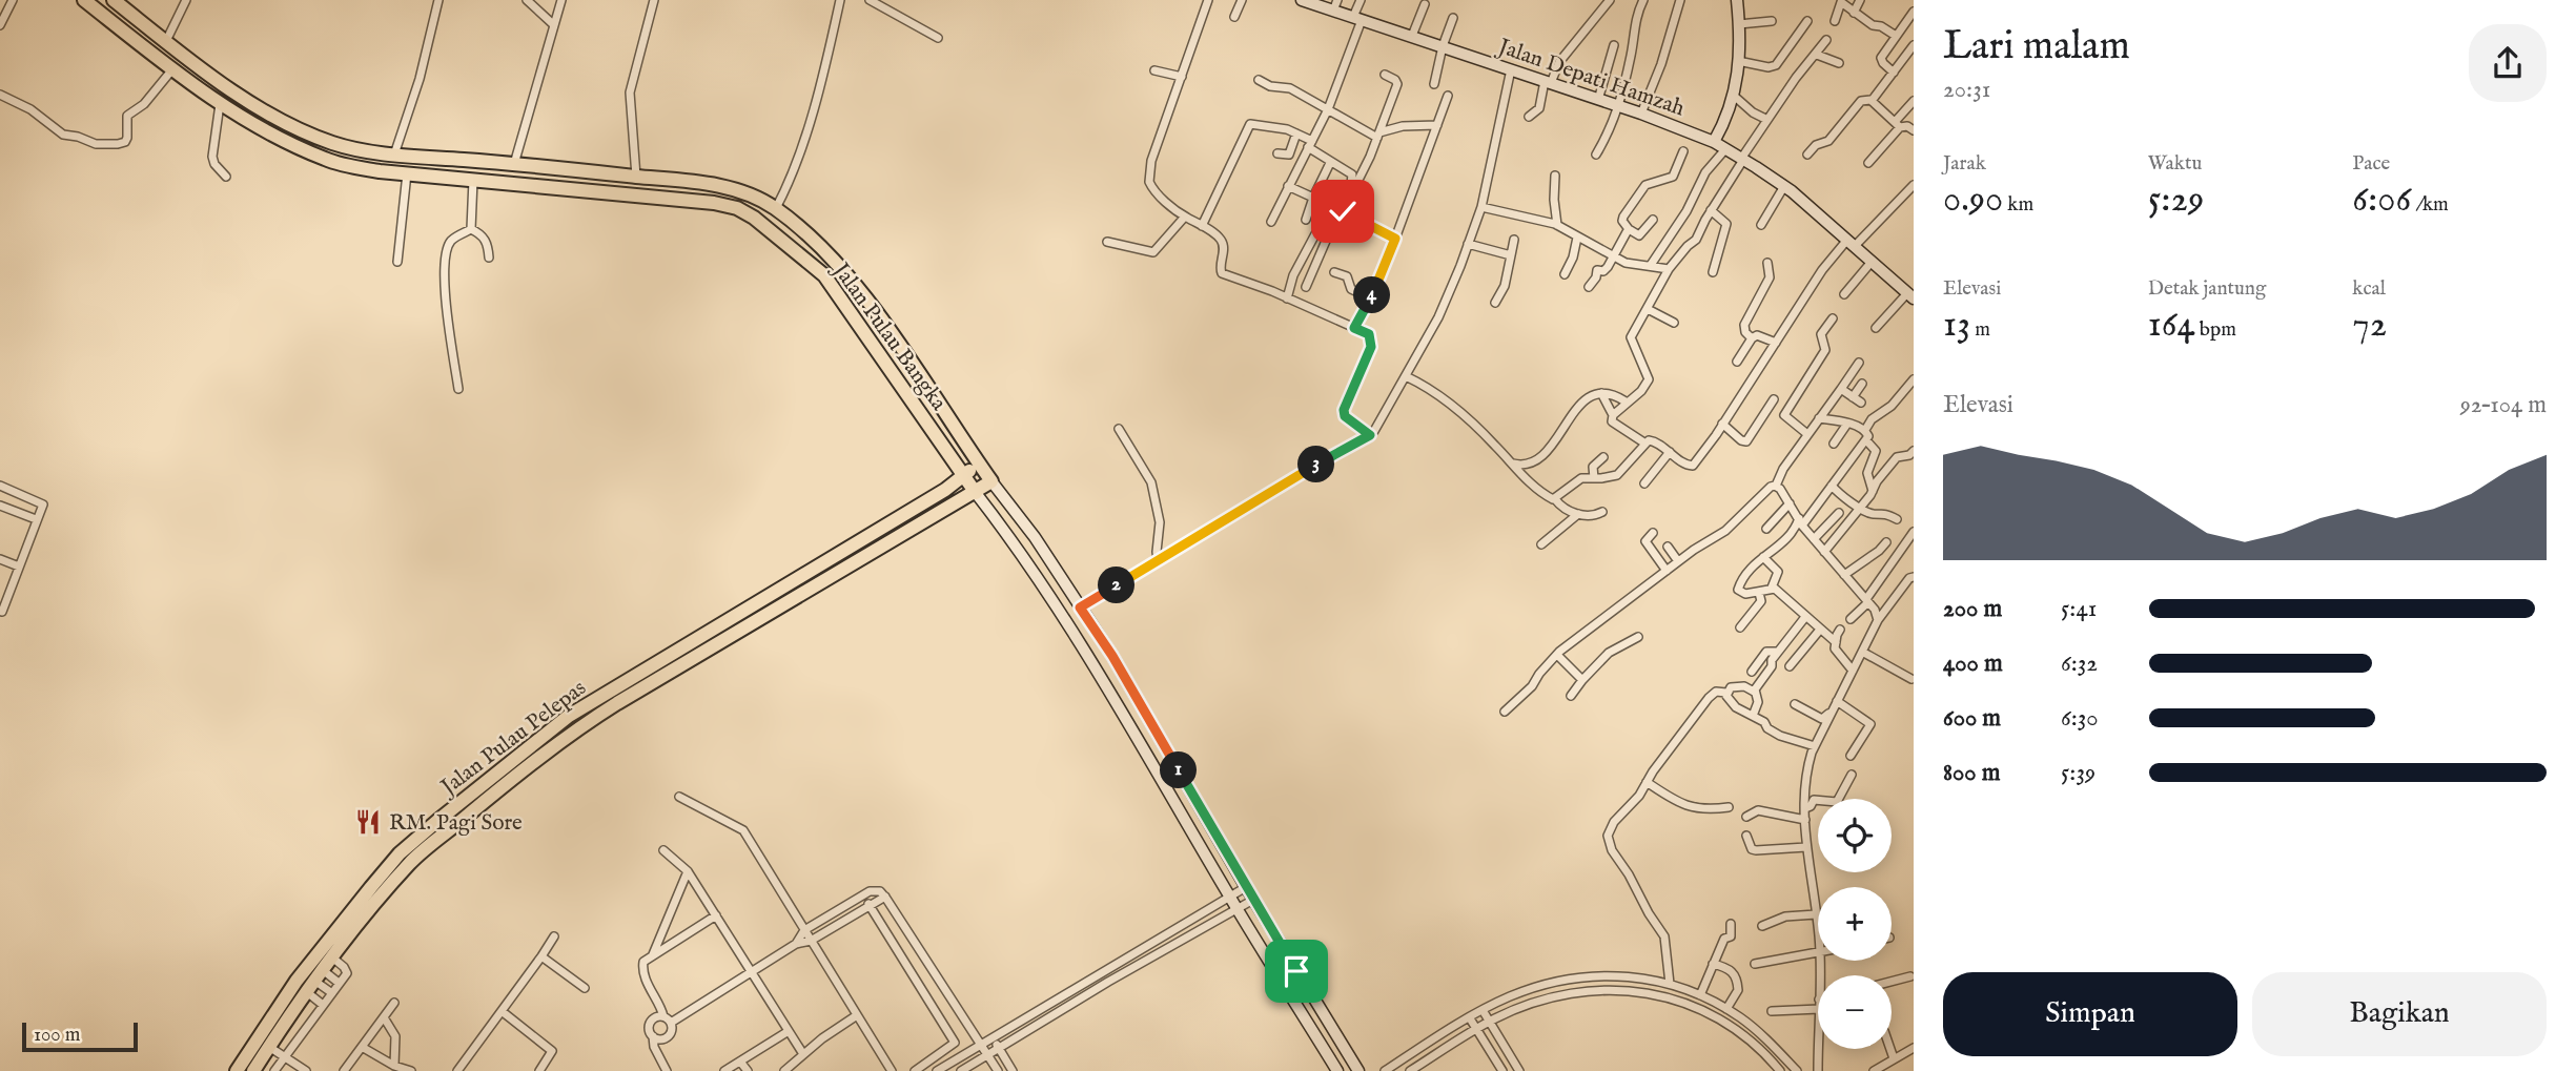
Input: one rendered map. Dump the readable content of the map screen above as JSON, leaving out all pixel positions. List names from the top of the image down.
{
  "streets": {
    "highway": ["Jalan Pulau Bangka", "Jalan Pulau Pelepas"],
    "main road": ["Jalan Depati Hamzah"]
  },
  "crossings": [
    ["Jalan Pulau Bangka", "Jalan Pulau Pelepas"]
  ],
  "places": {
    "restaurant": ["RM. Pagi Sore"]
  },
  "scale_bar": "100 m",
  "page": {
    "heading": ["Lari malam", "20:31"],
    "stats": [
      ["Jarak", "0.90 km"],
      ["Waktu", "5:29"],
      ["Pace", "6:06 /km"],
      ["Elevasi", "13 m"],
      ["Detak jantung", "164 bpm"],
      ["kcal", "72"]
    ],
    "pins": [
      "4",
      "3",
      "2",
      "1"
    ],
    "chart": ["Elevasi", "92–104 m"],
    "list": [
      {
        "name": "200 m",
        "note": "5:41"
      },
      {
        "name": "400 m",
        "note": "6:32"
      },
      {
        "name": "600 m",
        "note": "6:30"
      },
      {
        "name": "800 m",
        "note": "5:39"
      }
    ],
    "map_buttons": ["+", "−"],
    "buttons": ["Simpan", "Bagikan"],
    "scale": "100 m"
  }
}
